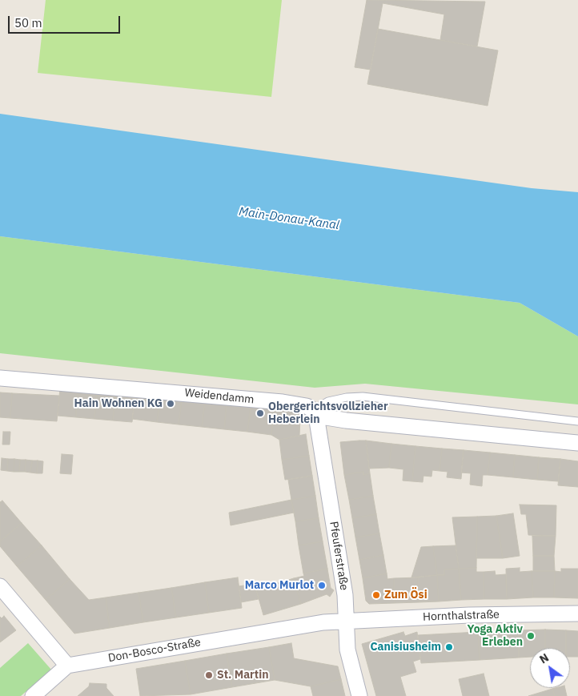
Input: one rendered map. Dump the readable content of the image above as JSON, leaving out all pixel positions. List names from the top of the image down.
{
  "streets": {
    "street": [
      "Weidendamm",
      "Pfeuferstraße",
      "Hornthalstraße",
      "Don-Bosco-Straße"
    ]
  },
  "crossings": [
    ["Weidendamm", "Pfeuferstraße"],
    ["Pfeuferstraße", "Hornthalstraße"],
    ["Pfeuferstraße", "Don-Bosco-Straße"],
    ["Hornthalstraße", "Don-Bosco-Straße"]
  ],
  "water": ["Main-Donau-Kanal"],
  "places": [
    "Hain Wohnen KG",
    "Obergerichtsvollzieher Heberlein",
    "Marco Murlot",
    "Zum Ösi",
    "Yoga Aktiv Erleben",
    "Canisiusheim",
    "St. Martin"
  ],
  "scale_bar": "50 m",
  "north": "top left"
}
